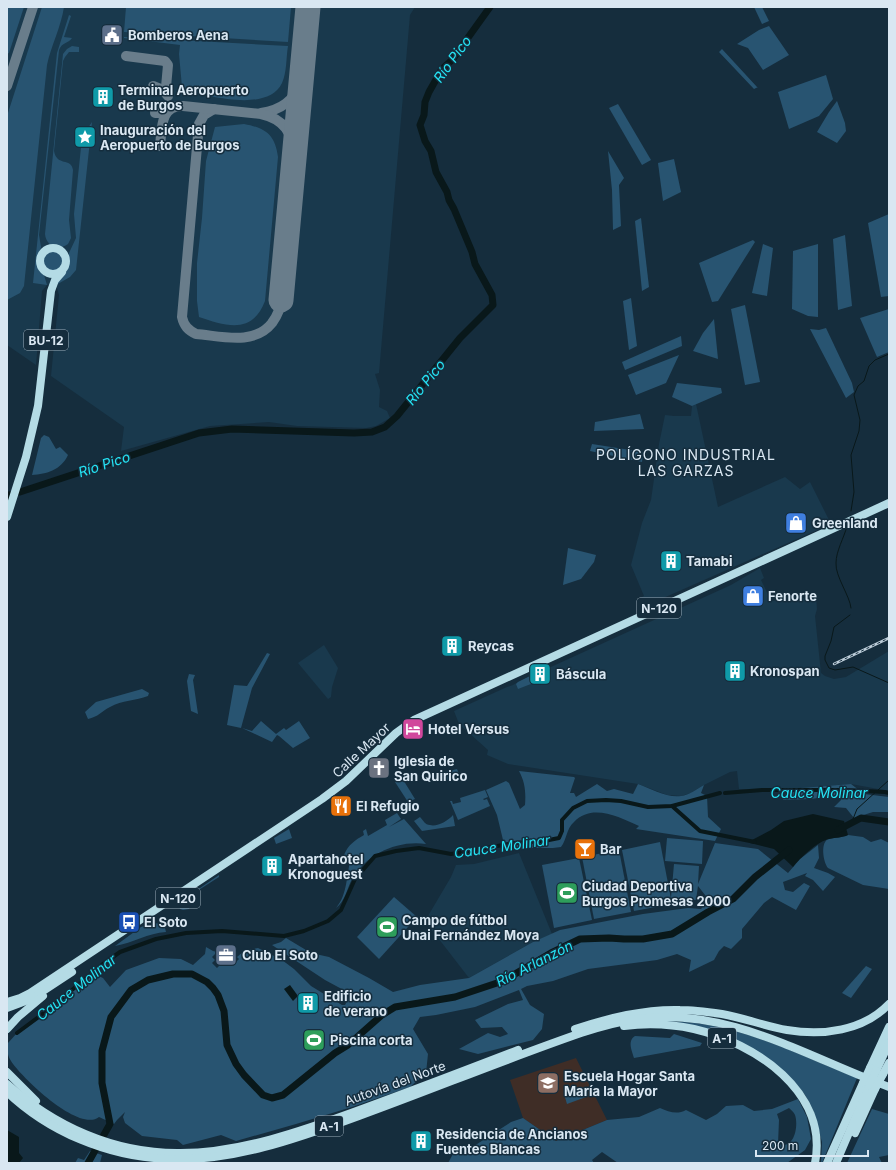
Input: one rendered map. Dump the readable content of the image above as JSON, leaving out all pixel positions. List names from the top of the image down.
{
  "streets": {
    "highway": [
      "BU-12",
      "N-120",
      "Calle Mayor",
      "A-1",
      "Autovía del Norte"
    ]
  },
  "crossings": [
    ["N-120", "Calle Mayor"],
    ["A-1", "Autovía del Norte"]
  ],
  "districts": ["POLÍGONO INDUSTRIAL LAS GARZAS"],
  "water": ["Río Pico", "Cauce Molinar", "Río Arlanzón"],
  "places": {
    "public building": ["Bomberos Aena"],
    "building": [
      "Terminal Aeropuerto de Burgos",
      "Tamabi",
      "Reycas",
      "Kronospan",
      "Báscula",
      "Apartahotel Kronoguest",
      "Edificio de verano",
      "Residencia de Ancianos Fuentes Blancas"
    ],
    "place": ["Inauguración del Aeropuerto de Burgos"],
    "shop": ["Greenland", "Fenorte"],
    "hotel": ["Hotel Versus"],
    "church": ["Iglesia de San Quirico"],
    "restaurant": ["El Refugio"],
    "bar": ["Bar"],
    "sports": ["Ciudad Deportiva Burgos Promesas 2000", "Campo de fútbol Unai Fernández Moya", "Piscina corta"],
    "bus stop": ["El Soto"],
    "office": ["Club El Soto"],
    "school or university": ["Escuela Hogar Santa María la Mayor"]
  },
  "scale_bar": "200 m"
}
